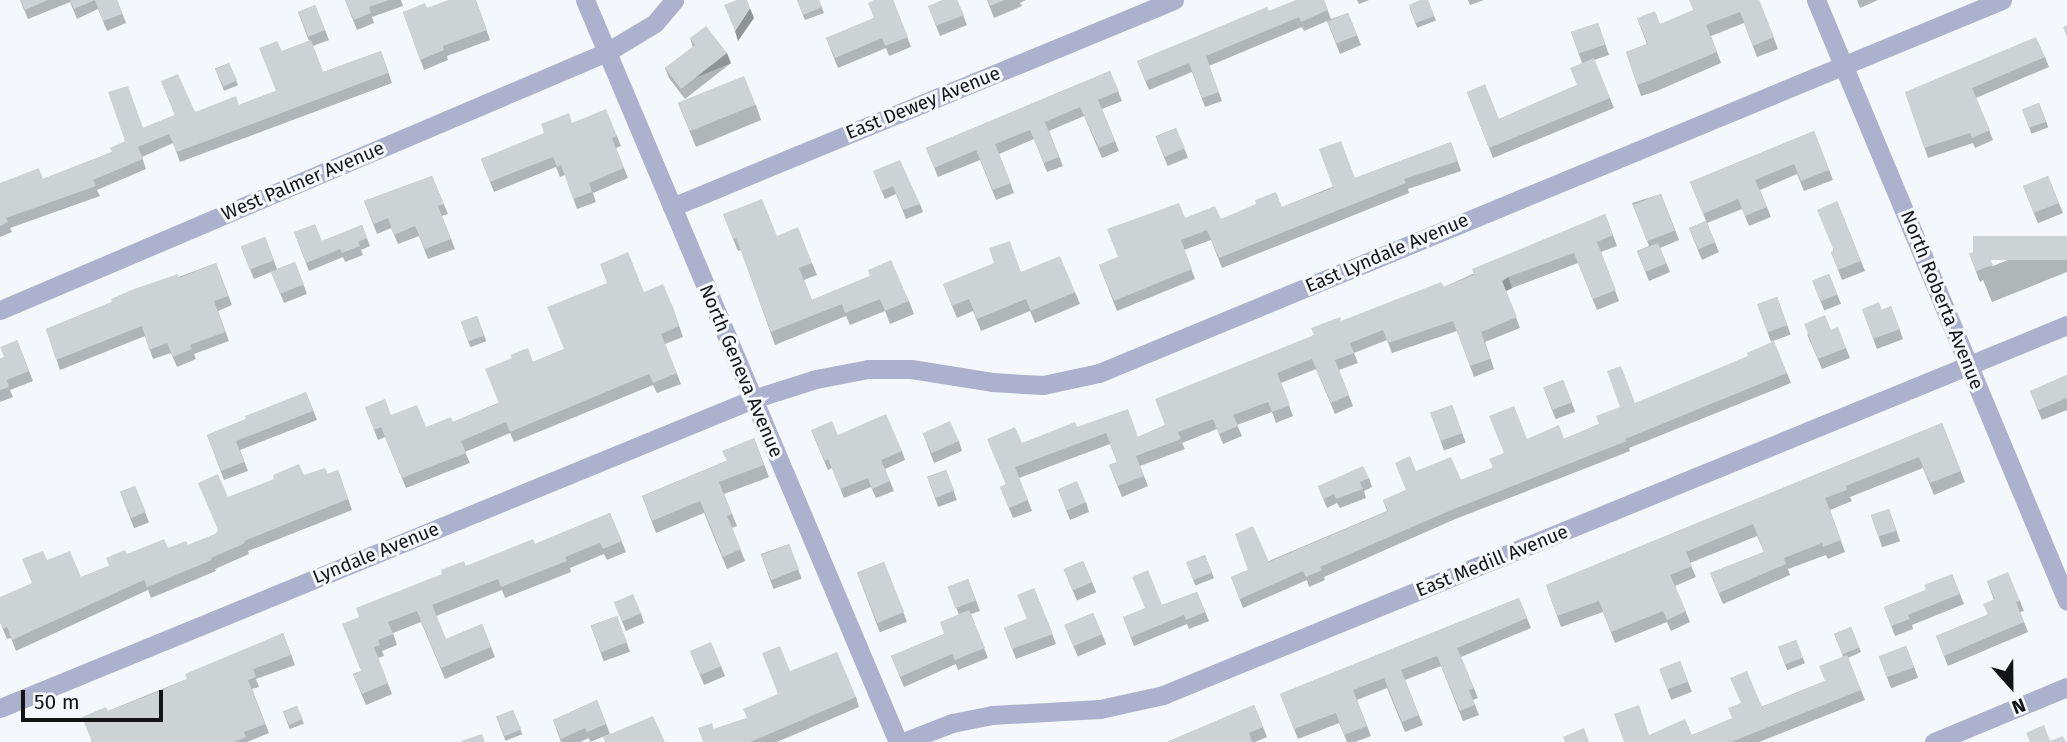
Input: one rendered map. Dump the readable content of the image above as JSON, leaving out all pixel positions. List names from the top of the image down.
{
  "streets": {
    "street": [
      "East Dewey Avenue",
      "West Palmer Avenue",
      "East Lyndale Avenue",
      "North Roberta Avenue",
      "North Geneva Avenue",
      "Lyndale Avenue",
      "East Medill Avenue"
    ]
  },
  "crossings": [
    ["East Dewey Avenue", "North Geneva Avenue"],
    ["West Palmer Avenue", "North Geneva Avenue"],
    ["East Lyndale Avenue", "North Roberta Avenue"],
    ["East Lyndale Avenue", "North Geneva Avenue"],
    ["East Lyndale Avenue", "Lyndale Avenue"],
    ["North Roberta Avenue", "East Medill Avenue"],
    ["North Geneva Avenue", "Lyndale Avenue"],
    ["North Geneva Avenue", "East Medill Avenue"]
  ],
  "scale_bar": "50 m",
  "north": "bottom"
}
